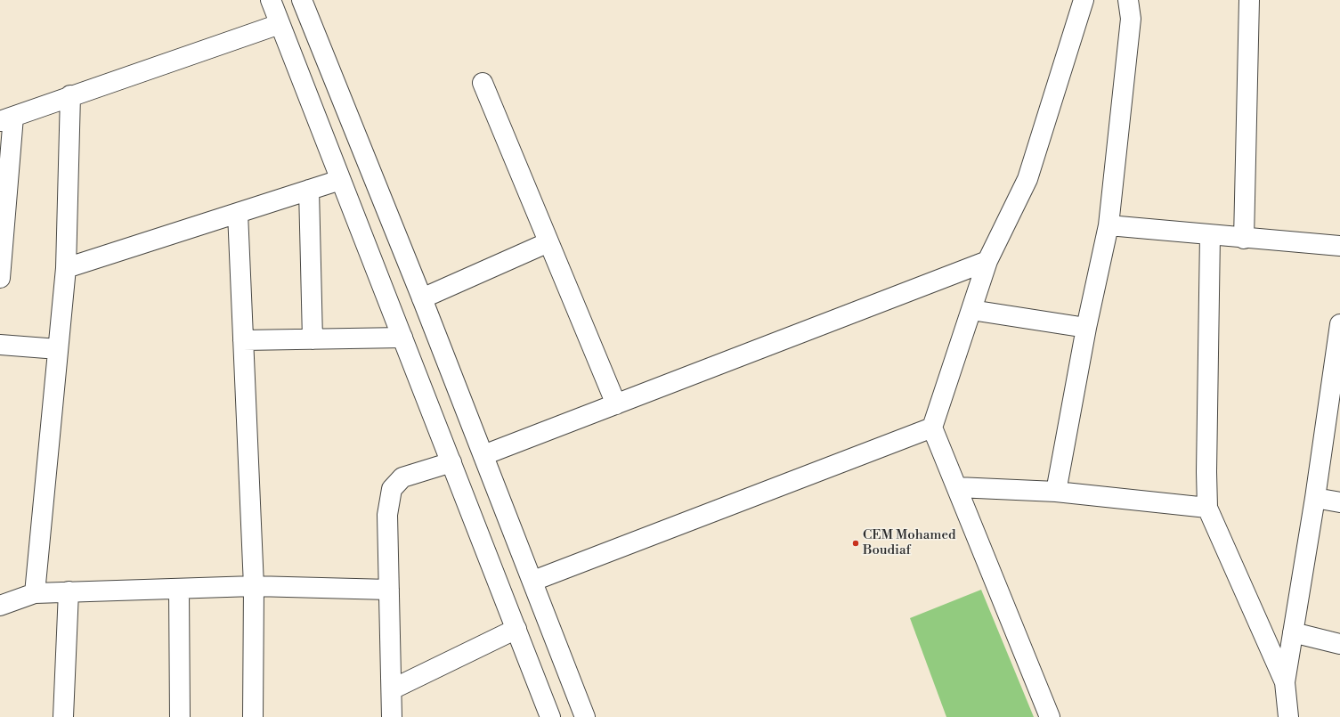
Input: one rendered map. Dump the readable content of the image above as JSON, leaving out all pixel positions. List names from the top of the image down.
{
  "places": ["CEM Mohamed Boudiaf"]
}
